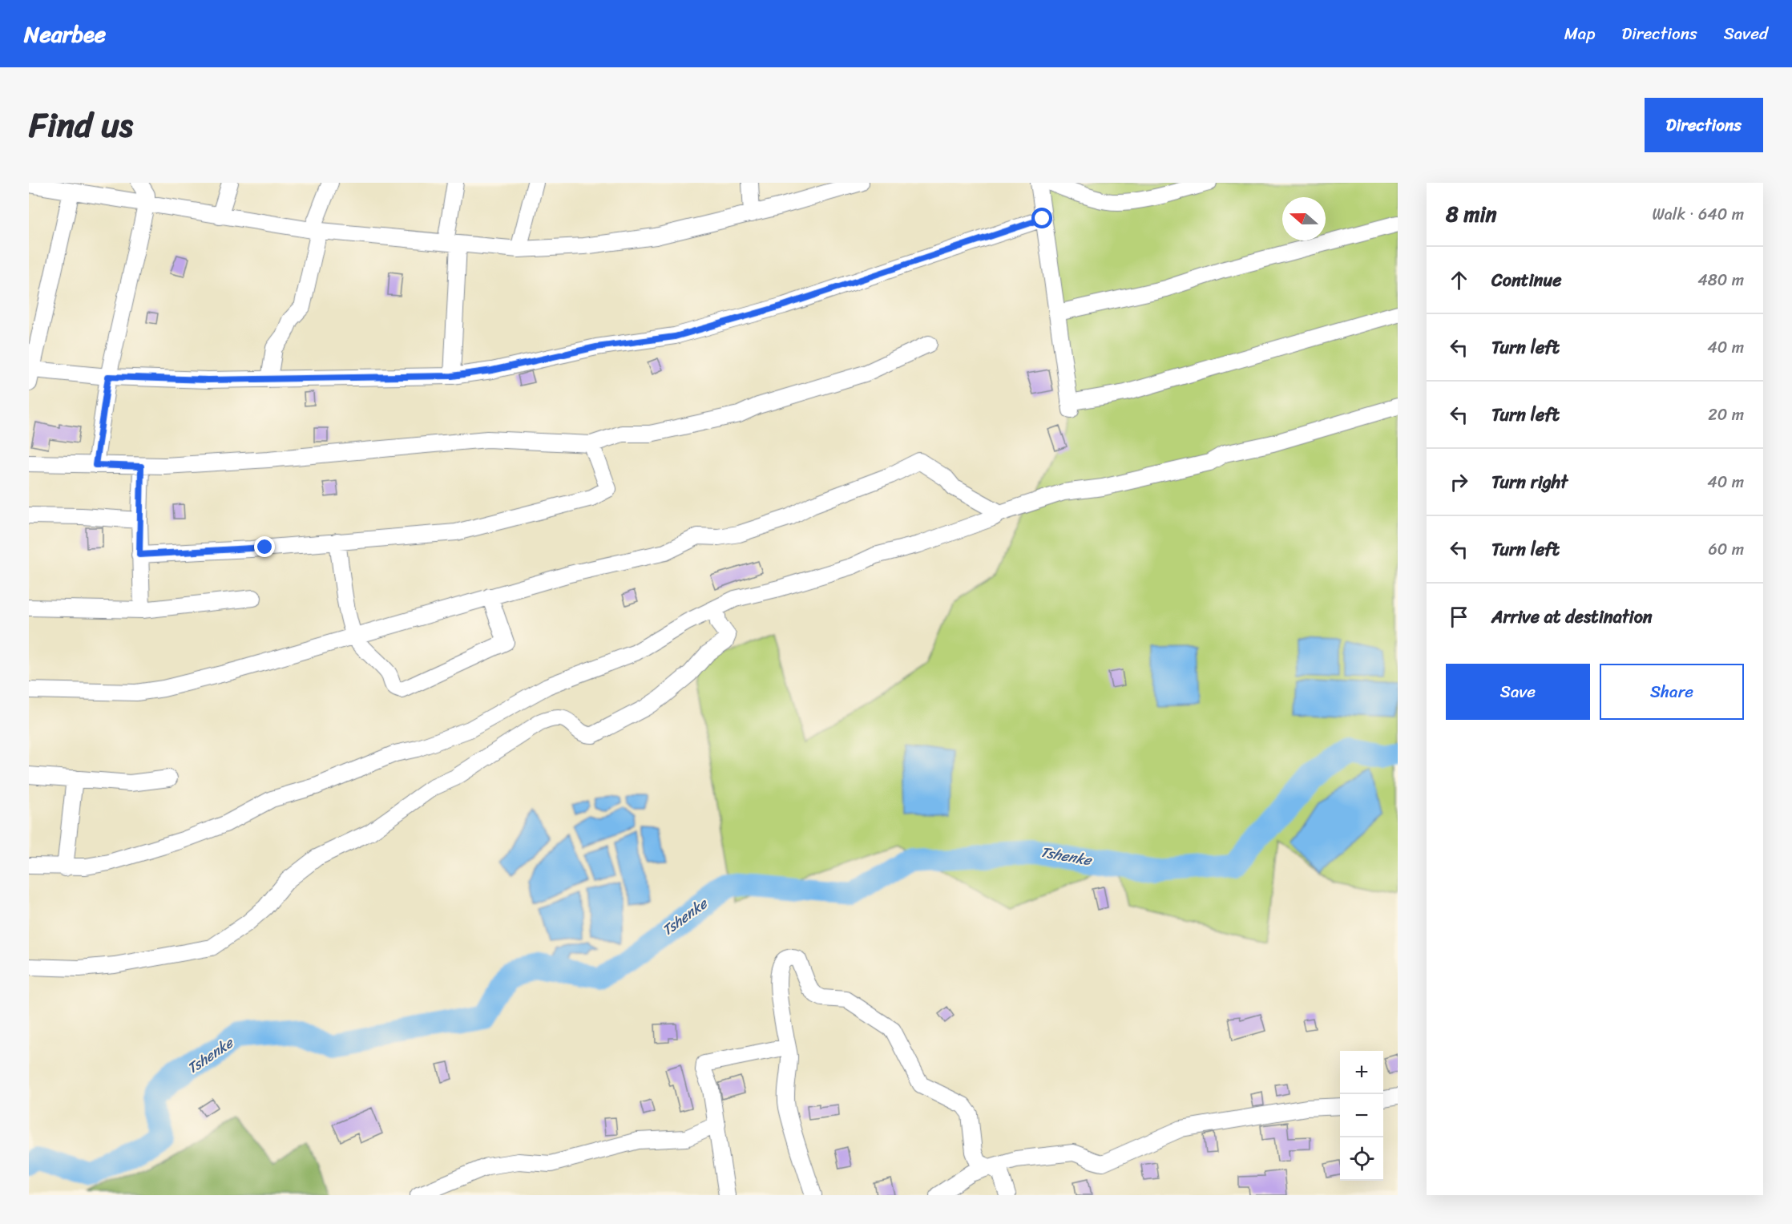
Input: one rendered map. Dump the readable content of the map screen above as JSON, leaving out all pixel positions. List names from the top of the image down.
{
  "water": ["Tshenke"],
  "north": "left",
  "page": {
    "header": "Nearbee",
    "nav": ["Map", "Directions", "Saved"],
    "title": "Find us",
    "buttons": [
      "Directions",
      ["Save", "Share"]
    ],
    "heading": ["8 min", "Walk · 640 m"],
    "list": [
      ["Continue", "480 m"],
      ["Turn left", "40 m"],
      ["Turn left", "20 m"],
      ["Turn right", "40 m"],
      ["Turn left", "60 m"],
      "Arrive at destination"
    ],
    "map_buttons": ["+", "−"]
  }
}
